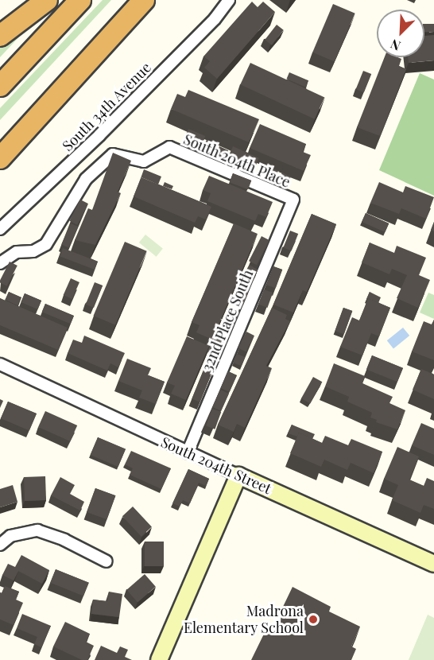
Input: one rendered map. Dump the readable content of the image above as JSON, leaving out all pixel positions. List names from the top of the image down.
{
  "streets": {
    "street": [
      "South 34th Avenue",
      "South 204th Place",
      "32nd Place South",
      "South 204th Street"
    ]
  },
  "crossings": [
    ["South 204th Place", "32nd Place South"],
    ["32nd Place South", "South 204th Street"]
  ],
  "places": ["Madrona Elementary School"],
  "north": "bottom left"
}
